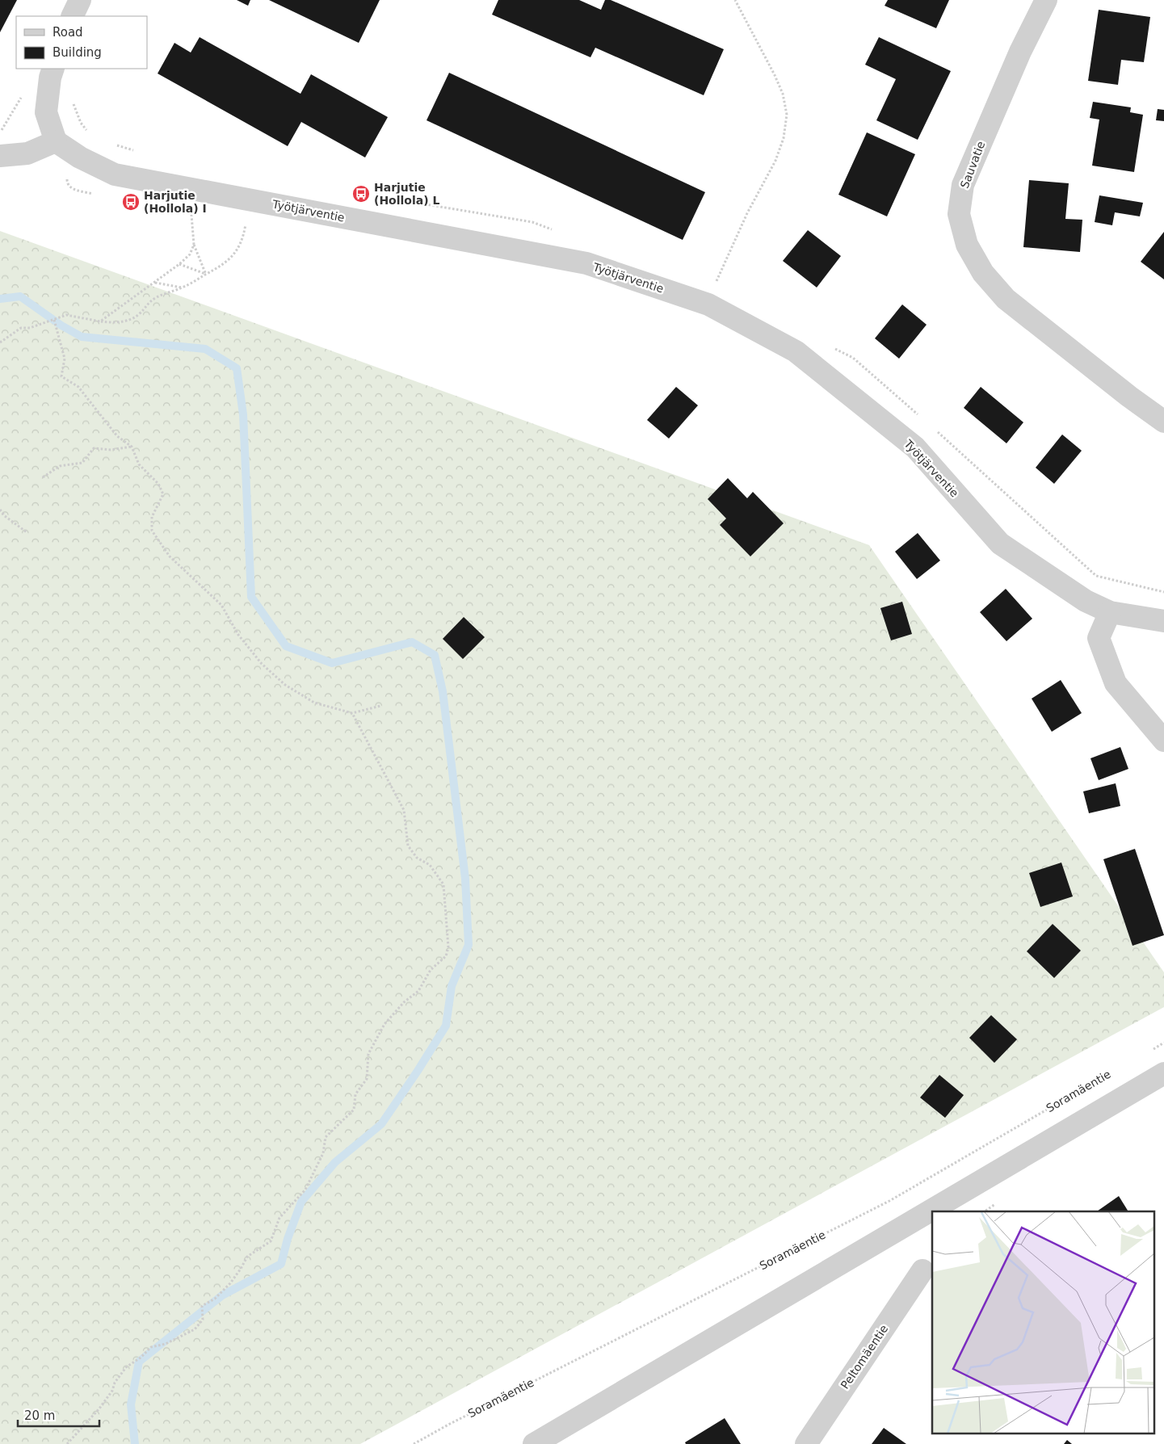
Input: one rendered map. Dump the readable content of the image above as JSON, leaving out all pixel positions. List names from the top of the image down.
{
  "streets": {
    "street": ["Sauvatie", "Työtjärventie", "Peltomäentie"],
    "path": ["Soramäentie"]
  },
  "places": {
    "bus stop": ["Harjutie (Hollola) L", "Harjutie (Hollola) I"]
  },
  "legend": ["Road", "Building"],
  "scale_bar": "20 m"
}
